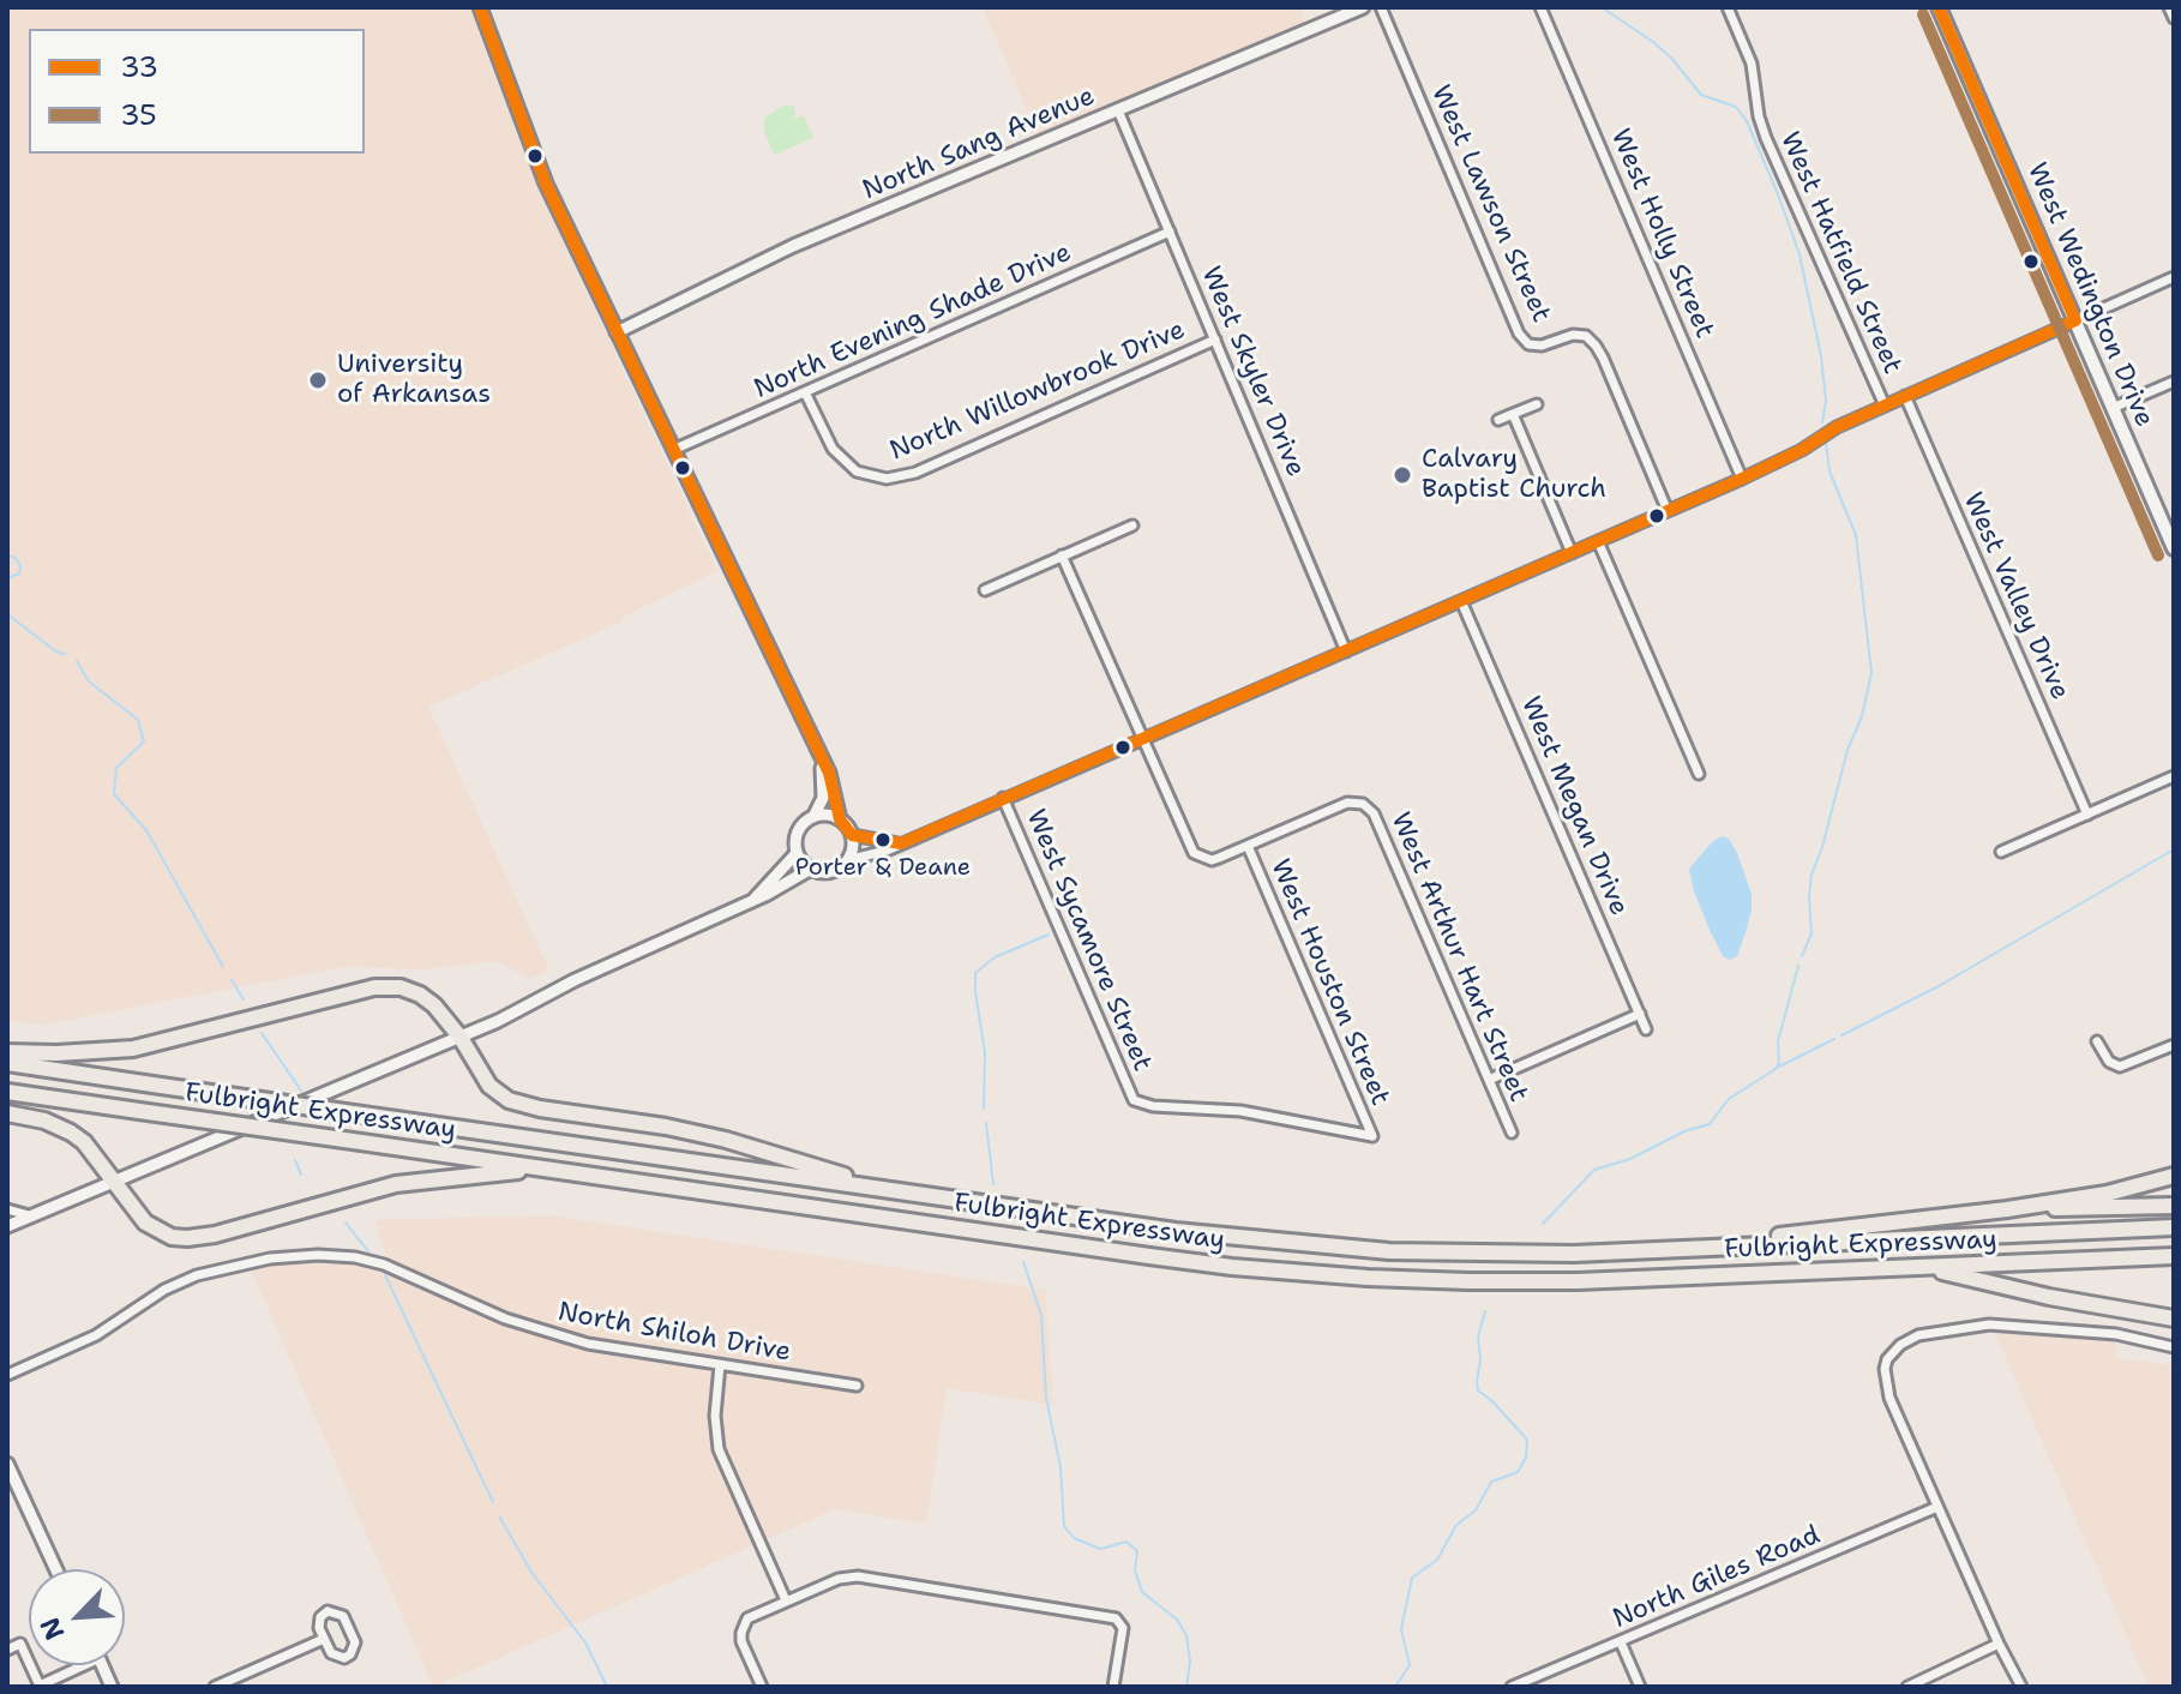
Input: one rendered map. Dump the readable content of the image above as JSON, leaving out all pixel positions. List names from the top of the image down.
{
  "streets": {
    "highway": ["Fulbright Expressway"],
    "main road": ["West Wedington Drive"],
    "street": [
      "North Sang Avenue",
      "West Lawson Street",
      "West Holly Street",
      "West Hatfield Street",
      "North Evening Shade Drive",
      "West Skyler Drive",
      "North Willowbrook Drive",
      "West Valley Drive",
      "West Megan Drive",
      "West Sycamore Street",
      "West Arthur Hart Street",
      "West Houston Street",
      "North Shiloh Drive",
      "North Giles Road"
    ]
  },
  "crossings": [
    ["North Sang Avenue", "West Skyler Drive"],
    ["North Evening Shade Drive", "West Skyler Drive"],
    ["North Evening Shade Drive", "North Willowbrook Drive"],
    ["West Skyler Drive", "North Willowbrook Drive"],
    ["West Sycamore Street", "West Houston Street"],
    ["West Arthur Hart Street", "West Houston Street"]
  ],
  "places": ["University of Arkansas", "Calvary Baptist Church", "Porter & Deane"],
  "lines": ["transit line 33", "transit line 35"],
  "legend": ["33", "35"],
  "north": "bottom left"
}
